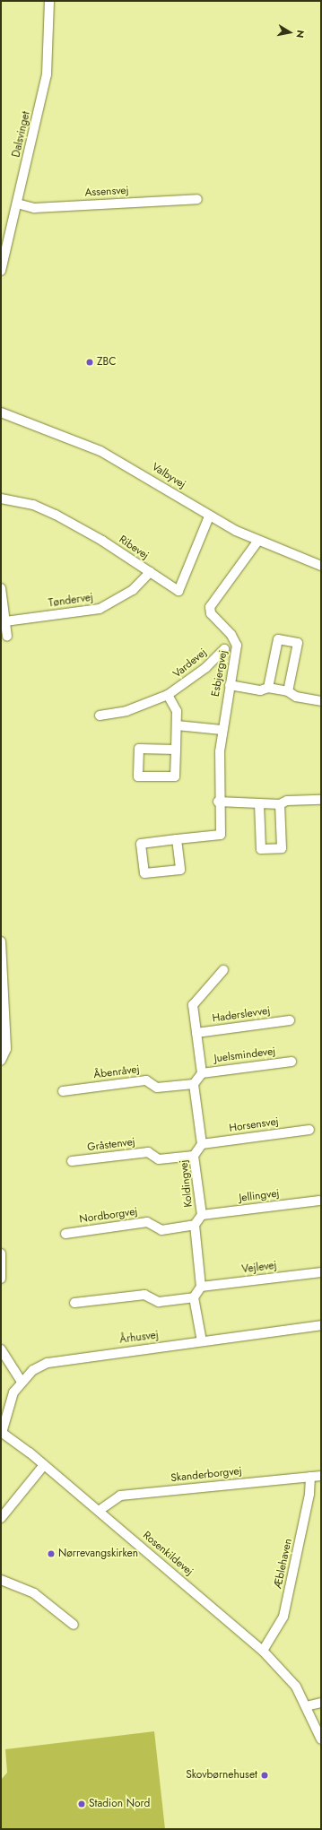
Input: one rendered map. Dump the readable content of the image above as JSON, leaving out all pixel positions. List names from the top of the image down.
{
  "streets": {
    "street": [
      "Dalsvinget",
      "Assensvej",
      "Valbyvej",
      "Ribevej",
      "Tøndervej",
      "Vardevej",
      "Esbjergvej",
      "Haderslevvej",
      "Juelsmindevej",
      "Åbenråvej",
      "Horsensvej",
      "Gråstenvej",
      "Koldingvej",
      "Jellingvej",
      "Nordborgvej",
      "Vejlevej",
      "Århusvej",
      "Skanderborgvej",
      "Rosenkildevej",
      "Æblehaven"
    ]
  },
  "crossings": [
    ["Dalsvinget", "Assensvej"],
    ["Valbyvej", "Ribevej"],
    ["Valbyvej", "Esbjergvej"],
    ["Ribevej", "Tøndervej"],
    ["Horsensvej", "Koldingvej"],
    ["Gråstenvej", "Koldingvej"],
    ["Koldingvej", "Jellingvej"],
    ["Koldingvej", "Nordborgvej"],
    ["Århusvej", "Rosenkildevej"],
    ["Skanderborgvej", "Rosenkildevej"],
    ["Skanderborgvej", "Æblehaven"],
    ["Rosenkildevej", "Æblehaven"]
  ],
  "places": [
    "ZBC",
    "Nørrevangskirken",
    "Skovbørnehuset",
    "Stadion Nord"
  ],
  "north": "right"
}
